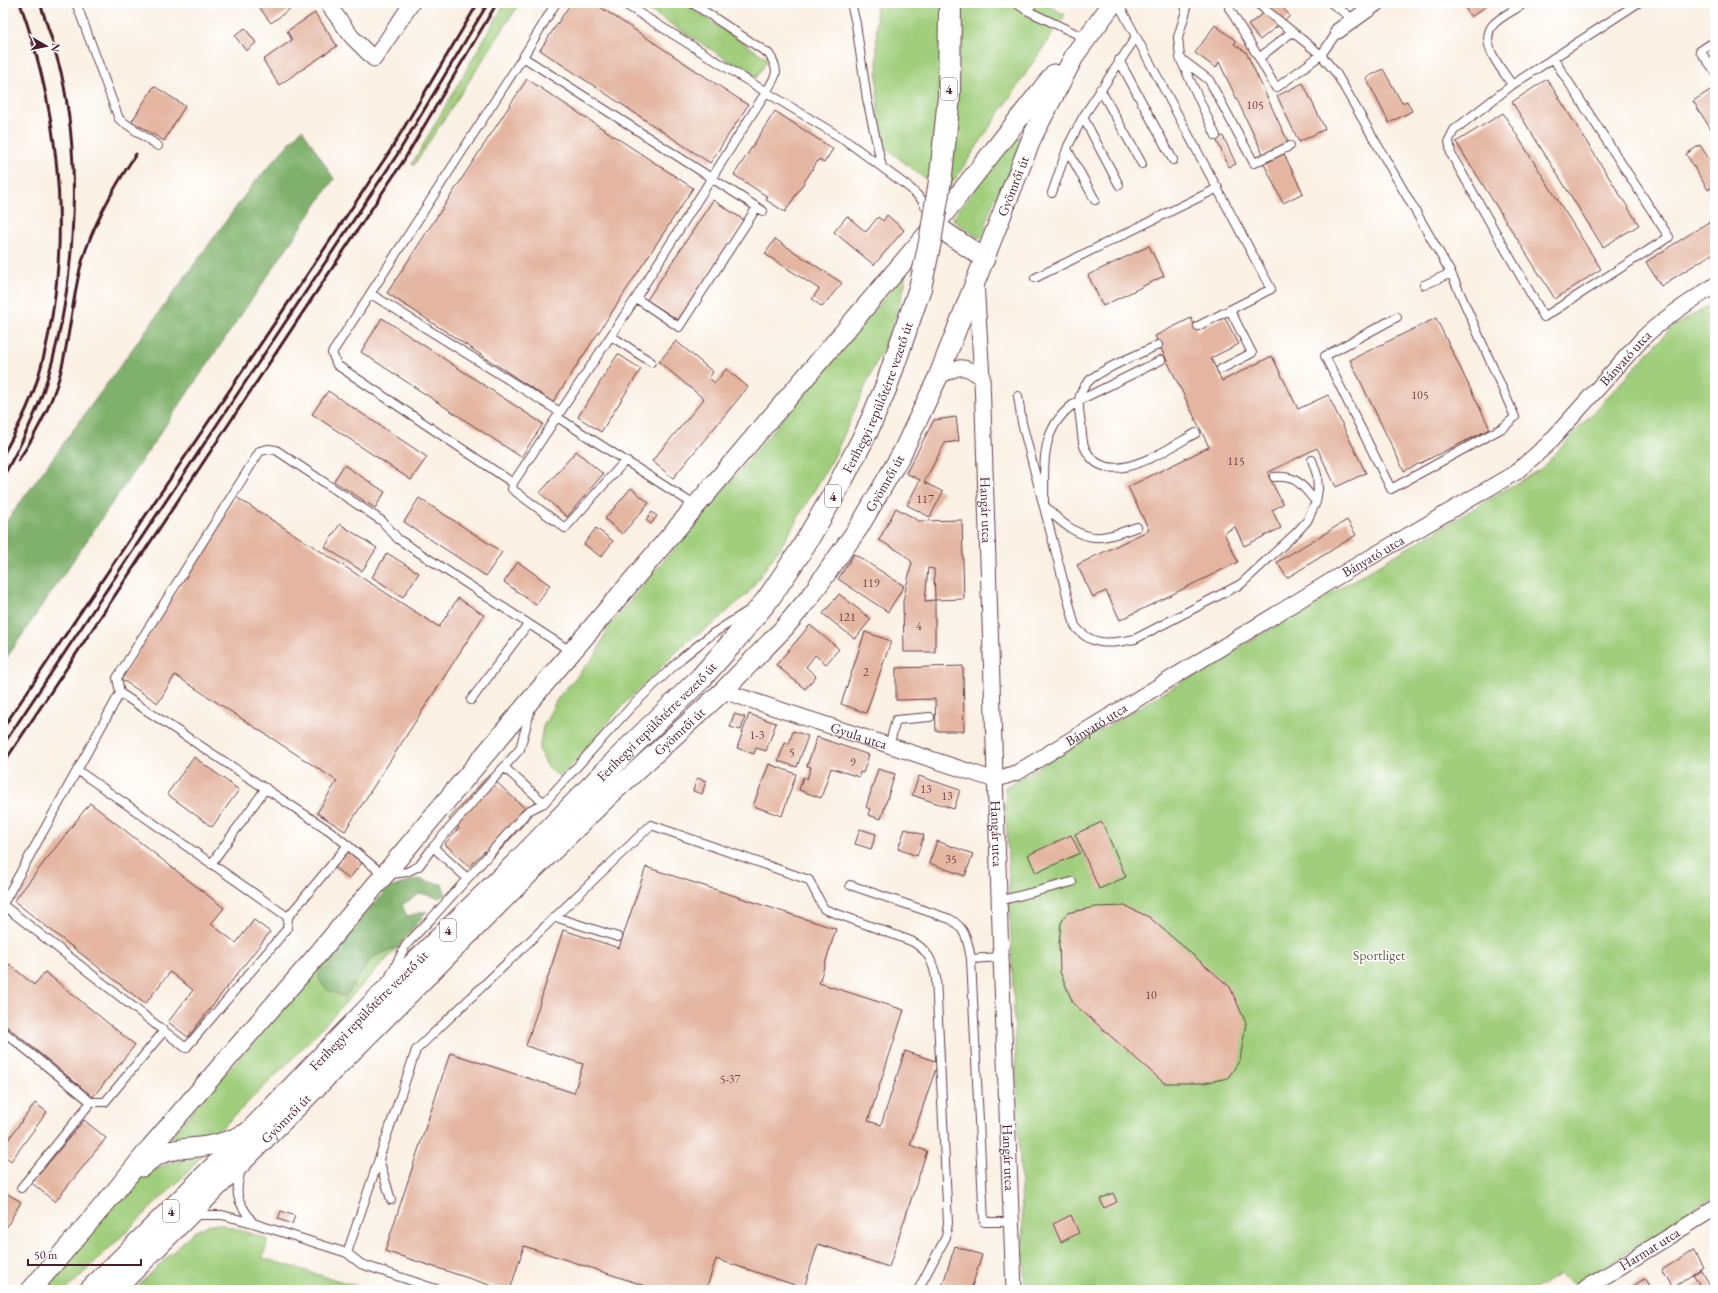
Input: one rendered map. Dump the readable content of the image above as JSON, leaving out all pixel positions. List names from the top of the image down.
{
  "streets": {
    "main road": ["4", "Ferihegyi repülőtérre vezető út"],
    "street": [
      "Gyömrői út",
      "Bányató utca",
      "Hangár utca",
      "Gyula utca",
      "Harmat utca"
    ]
  },
  "crossings": [
    ["Gyömrői út", "Ferihegyi repülőtérre vezető út"],
    ["Gyömrői út", "Hangár utca"],
    ["Gyömrői út", "Gyula utca"],
    ["Bányató utca", "Hangár utca"],
    ["Bányató utca", "Gyula utca"],
    ["Hangár utca", "Gyula utca"]
  ],
  "parks": ["Sportliget"],
  "house_numbers": [
    "105",
    "105",
    "115",
    "117",
    "119",
    "121",
    "4",
    "2",
    "1-3",
    "5",
    "9",
    "13",
    "13",
    "35",
    "10",
    "5-37"
  ],
  "scale_bar": "50 m",
  "north": "right"
}
